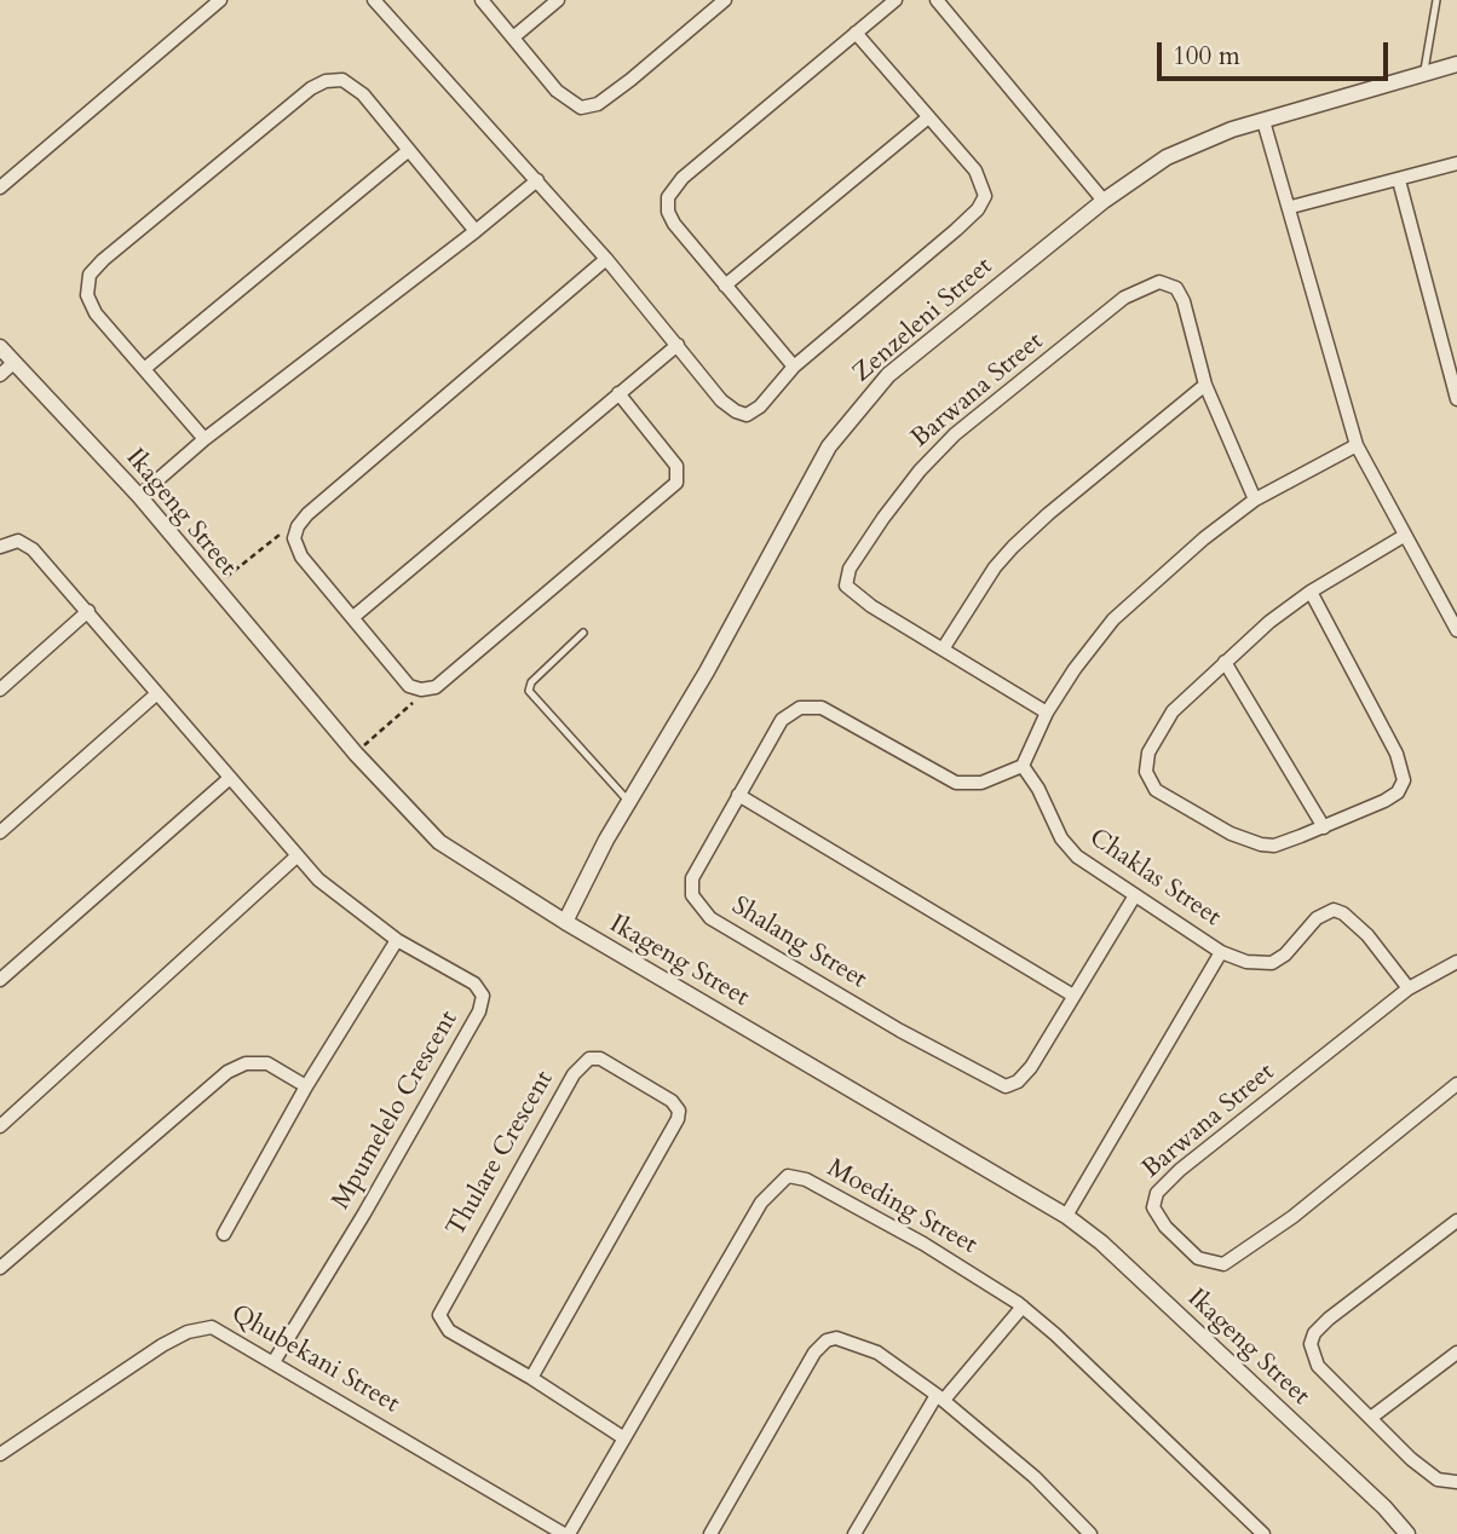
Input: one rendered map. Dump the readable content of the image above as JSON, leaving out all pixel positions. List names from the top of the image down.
{
  "streets": {
    "street": [
      "Zenzeleni Street",
      "Barwana Street",
      "Ikageng Street",
      "Chaklas Street",
      "Shalang Street",
      "Mpumelelo Crescent",
      "Thulare Crescent",
      "Moeding Street",
      "Qhubekani Street"
    ]
  },
  "crossings": [
    ["Zenzeleni Street", "Ikageng Street"],
    ["Ikageng Street", "Chaklas Street"],
    ["Chaklas Street", "Shalang Street"],
    ["Mpumelelo Crescent", "Qhubekani Street"],
    ["Thulare Crescent", "Moeding Street"],
    ["Moeding Street", "Qhubekani Street"]
  ],
  "scale_bar": "100 m"
}
